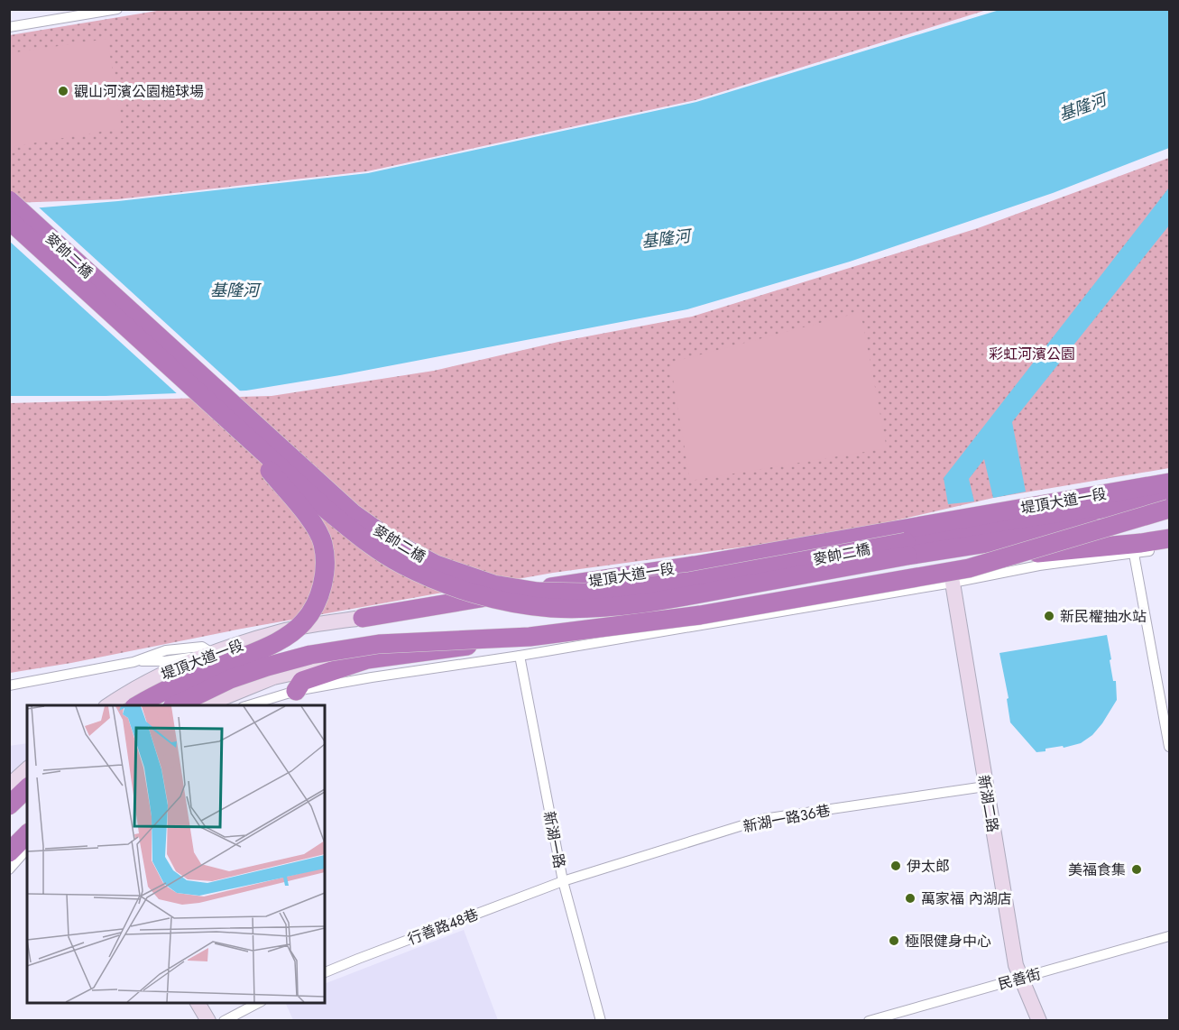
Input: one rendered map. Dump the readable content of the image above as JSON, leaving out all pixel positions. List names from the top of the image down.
{
  "streets": {
    "highway": ["麥帥二橋", "堤頂大道一段"],
    "main road": ["新湖二路"],
    "street": [
      "新湖一路36巷",
      "新湖一路",
      "行善路48巷",
      "民善街"
    ]
  },
  "crossings": [
    ["新湖二路", "新湖一路36巷"],
    ["新湖二路", "民善街"],
    ["新湖一路36巷", "新湖一路"],
    ["新湖一路36巷", "行善路48巷"],
    ["新湖一路", "行善路48巷"]
  ],
  "water": ["基隆河"],
  "parks": ["彩虹河濱公園"],
  "places": [
    "觀山河濱公園槌球場",
    "新民權抽水站",
    "伊太郎",
    "美福食集",
    "萬家福 內湖店",
    "極限健身中心"
  ]
}
